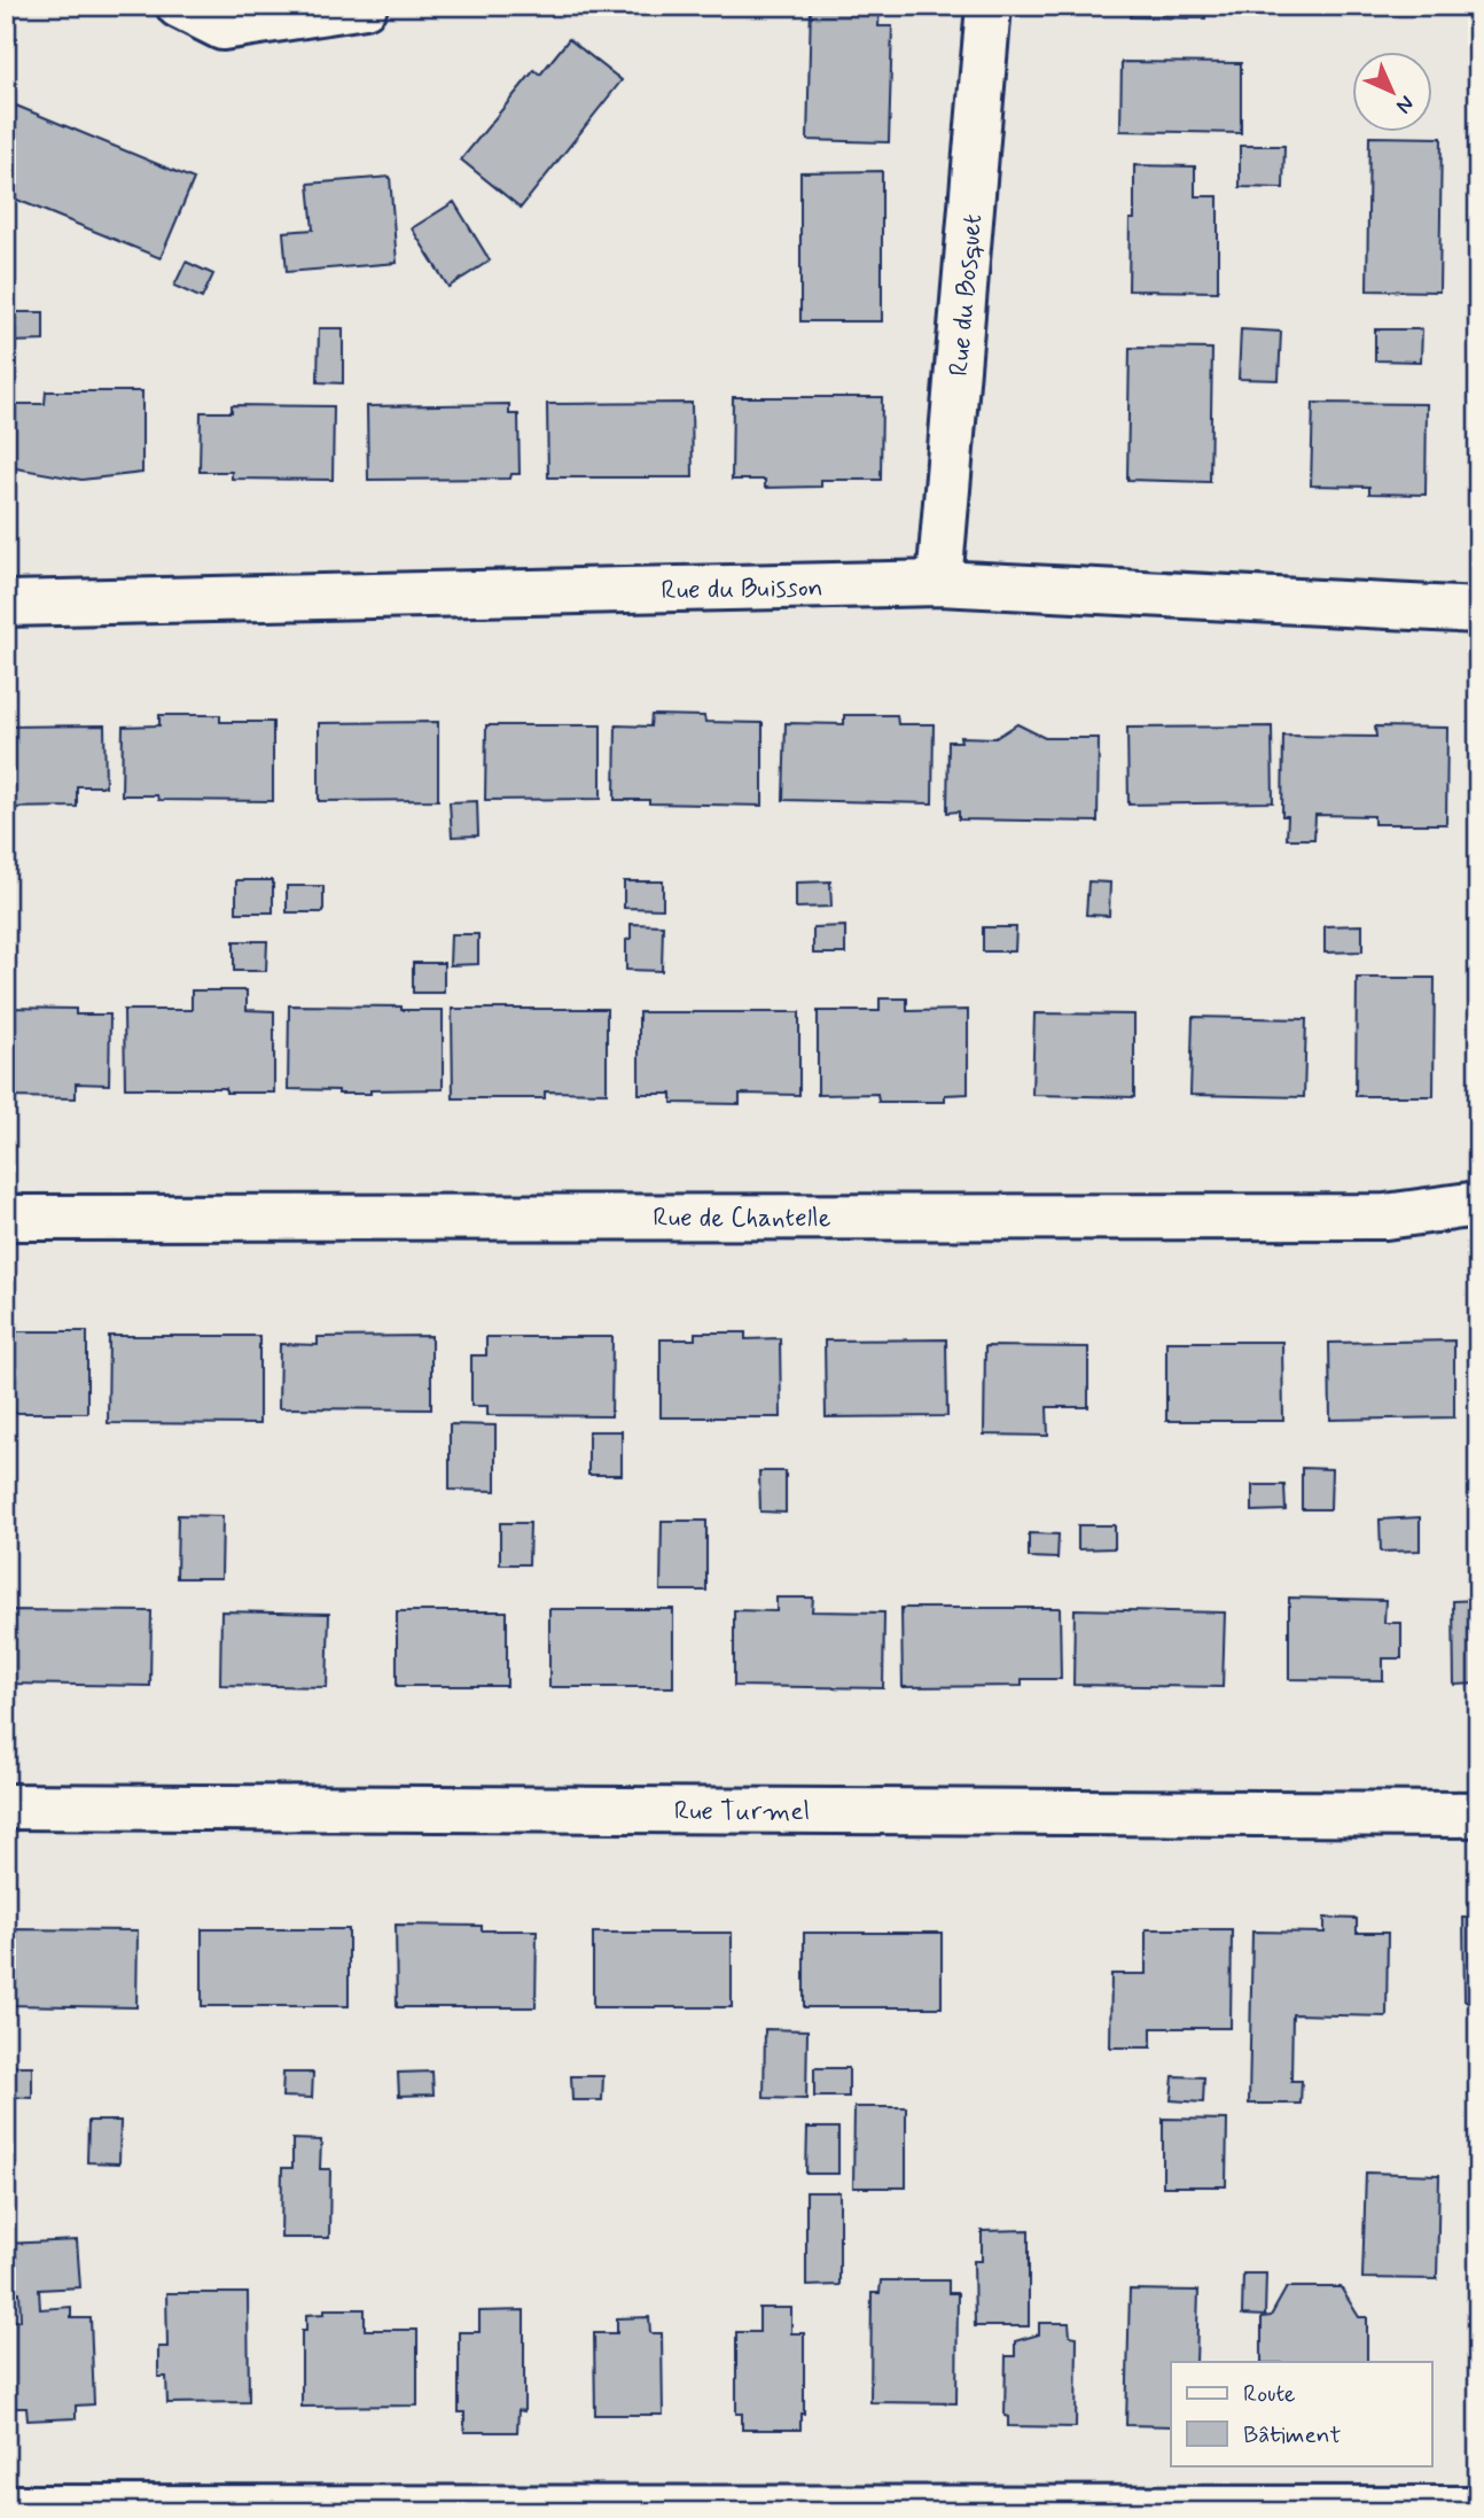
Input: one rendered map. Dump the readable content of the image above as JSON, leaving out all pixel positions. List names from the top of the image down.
{
  "streets": {
    "street": [
      "Rue du Bosquet",
      "Rue du Buisson",
      "Rue de Chantelle",
      "Rue Turmel"
    ]
  },
  "crossings": [
    ["Rue du Bosquet", "Rue du Buisson"]
  ],
  "legend": ["Route", "Bâtiment"],
  "north": "bottom right"
}
